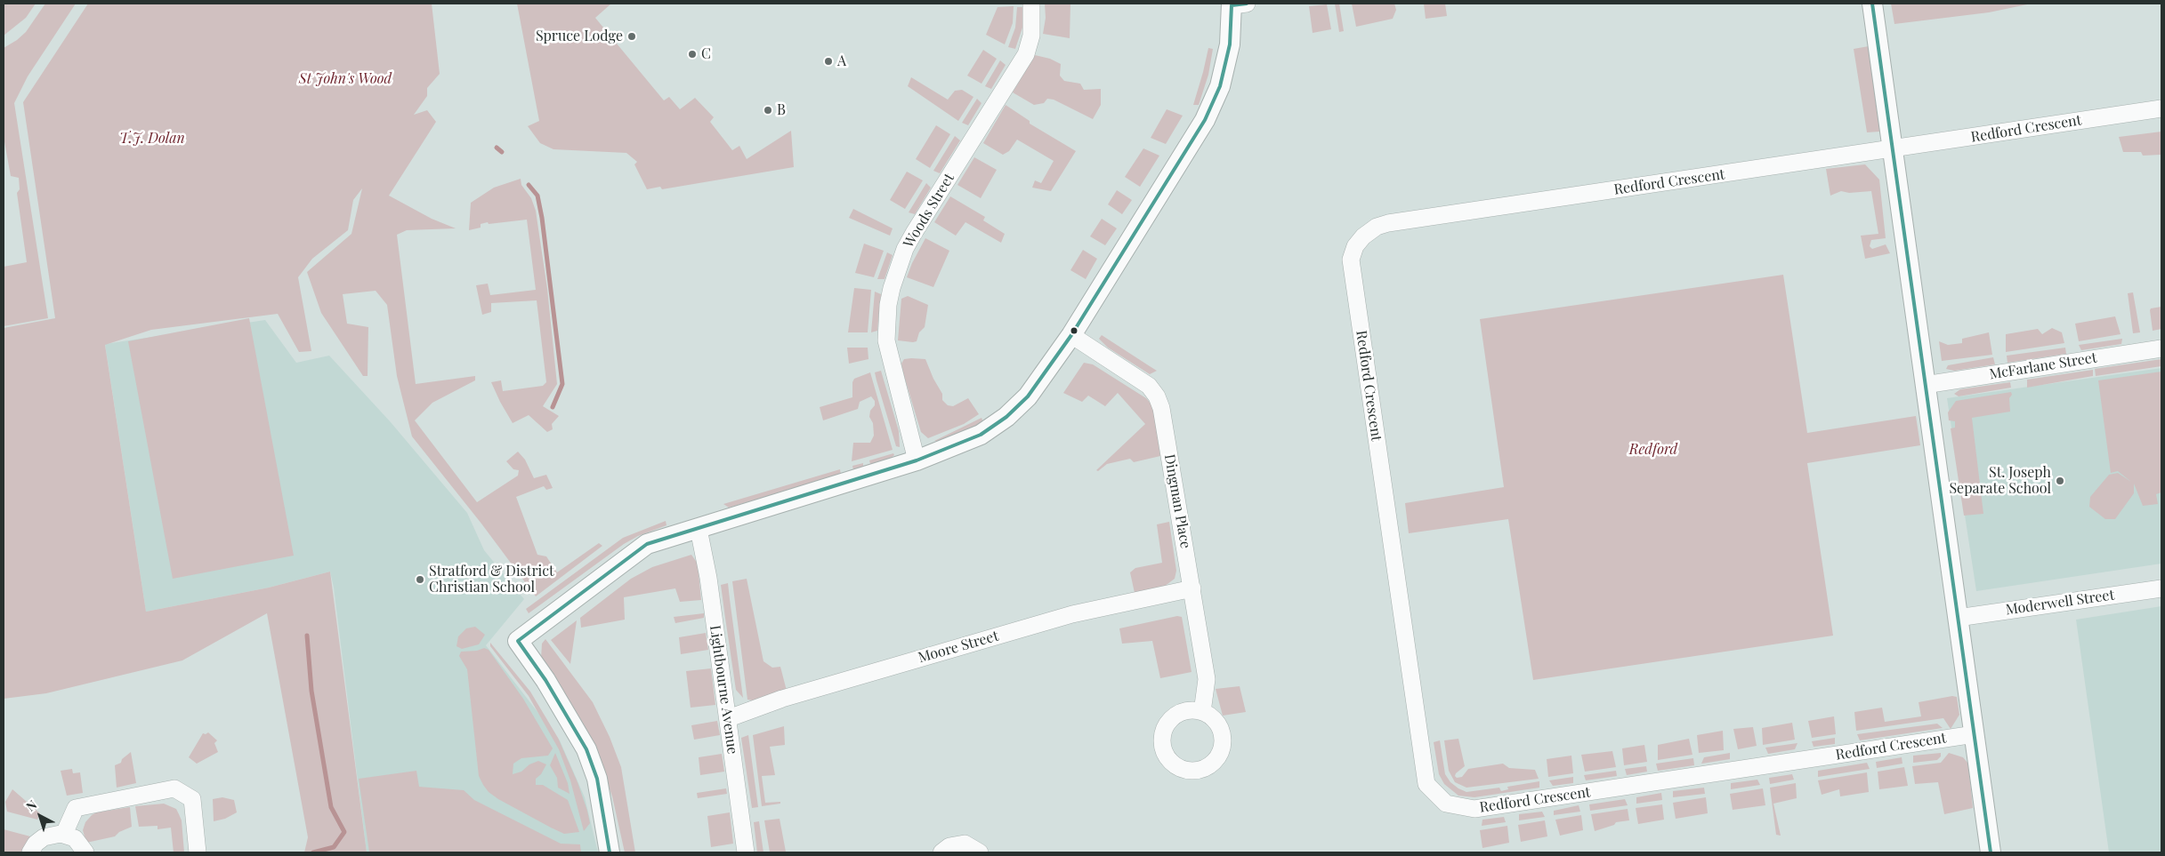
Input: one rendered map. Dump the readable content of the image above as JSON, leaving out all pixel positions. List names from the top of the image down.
{
  "streets": {
    "street": [
      "Redford Crescent",
      "Woods Street",
      "McFarlane Street",
      "Dingman Place",
      "Moderwell Street",
      "Moore Street",
      "Lightbourne Avenue"
    ]
  },
  "crossings": [
    ["Dingman Place", "Moore Street"],
    ["Moore Street", "Lightbourne Avenue"]
  ],
  "parks": ["St John's Wood", "T.J. Dolan", "Redford"],
  "places": [
    "Spruce Lodge",
    "C",
    "A",
    "B",
    "St. Joseph Separate School",
    "Stratford & District Christian School"
  ],
  "north": "top left"
}
